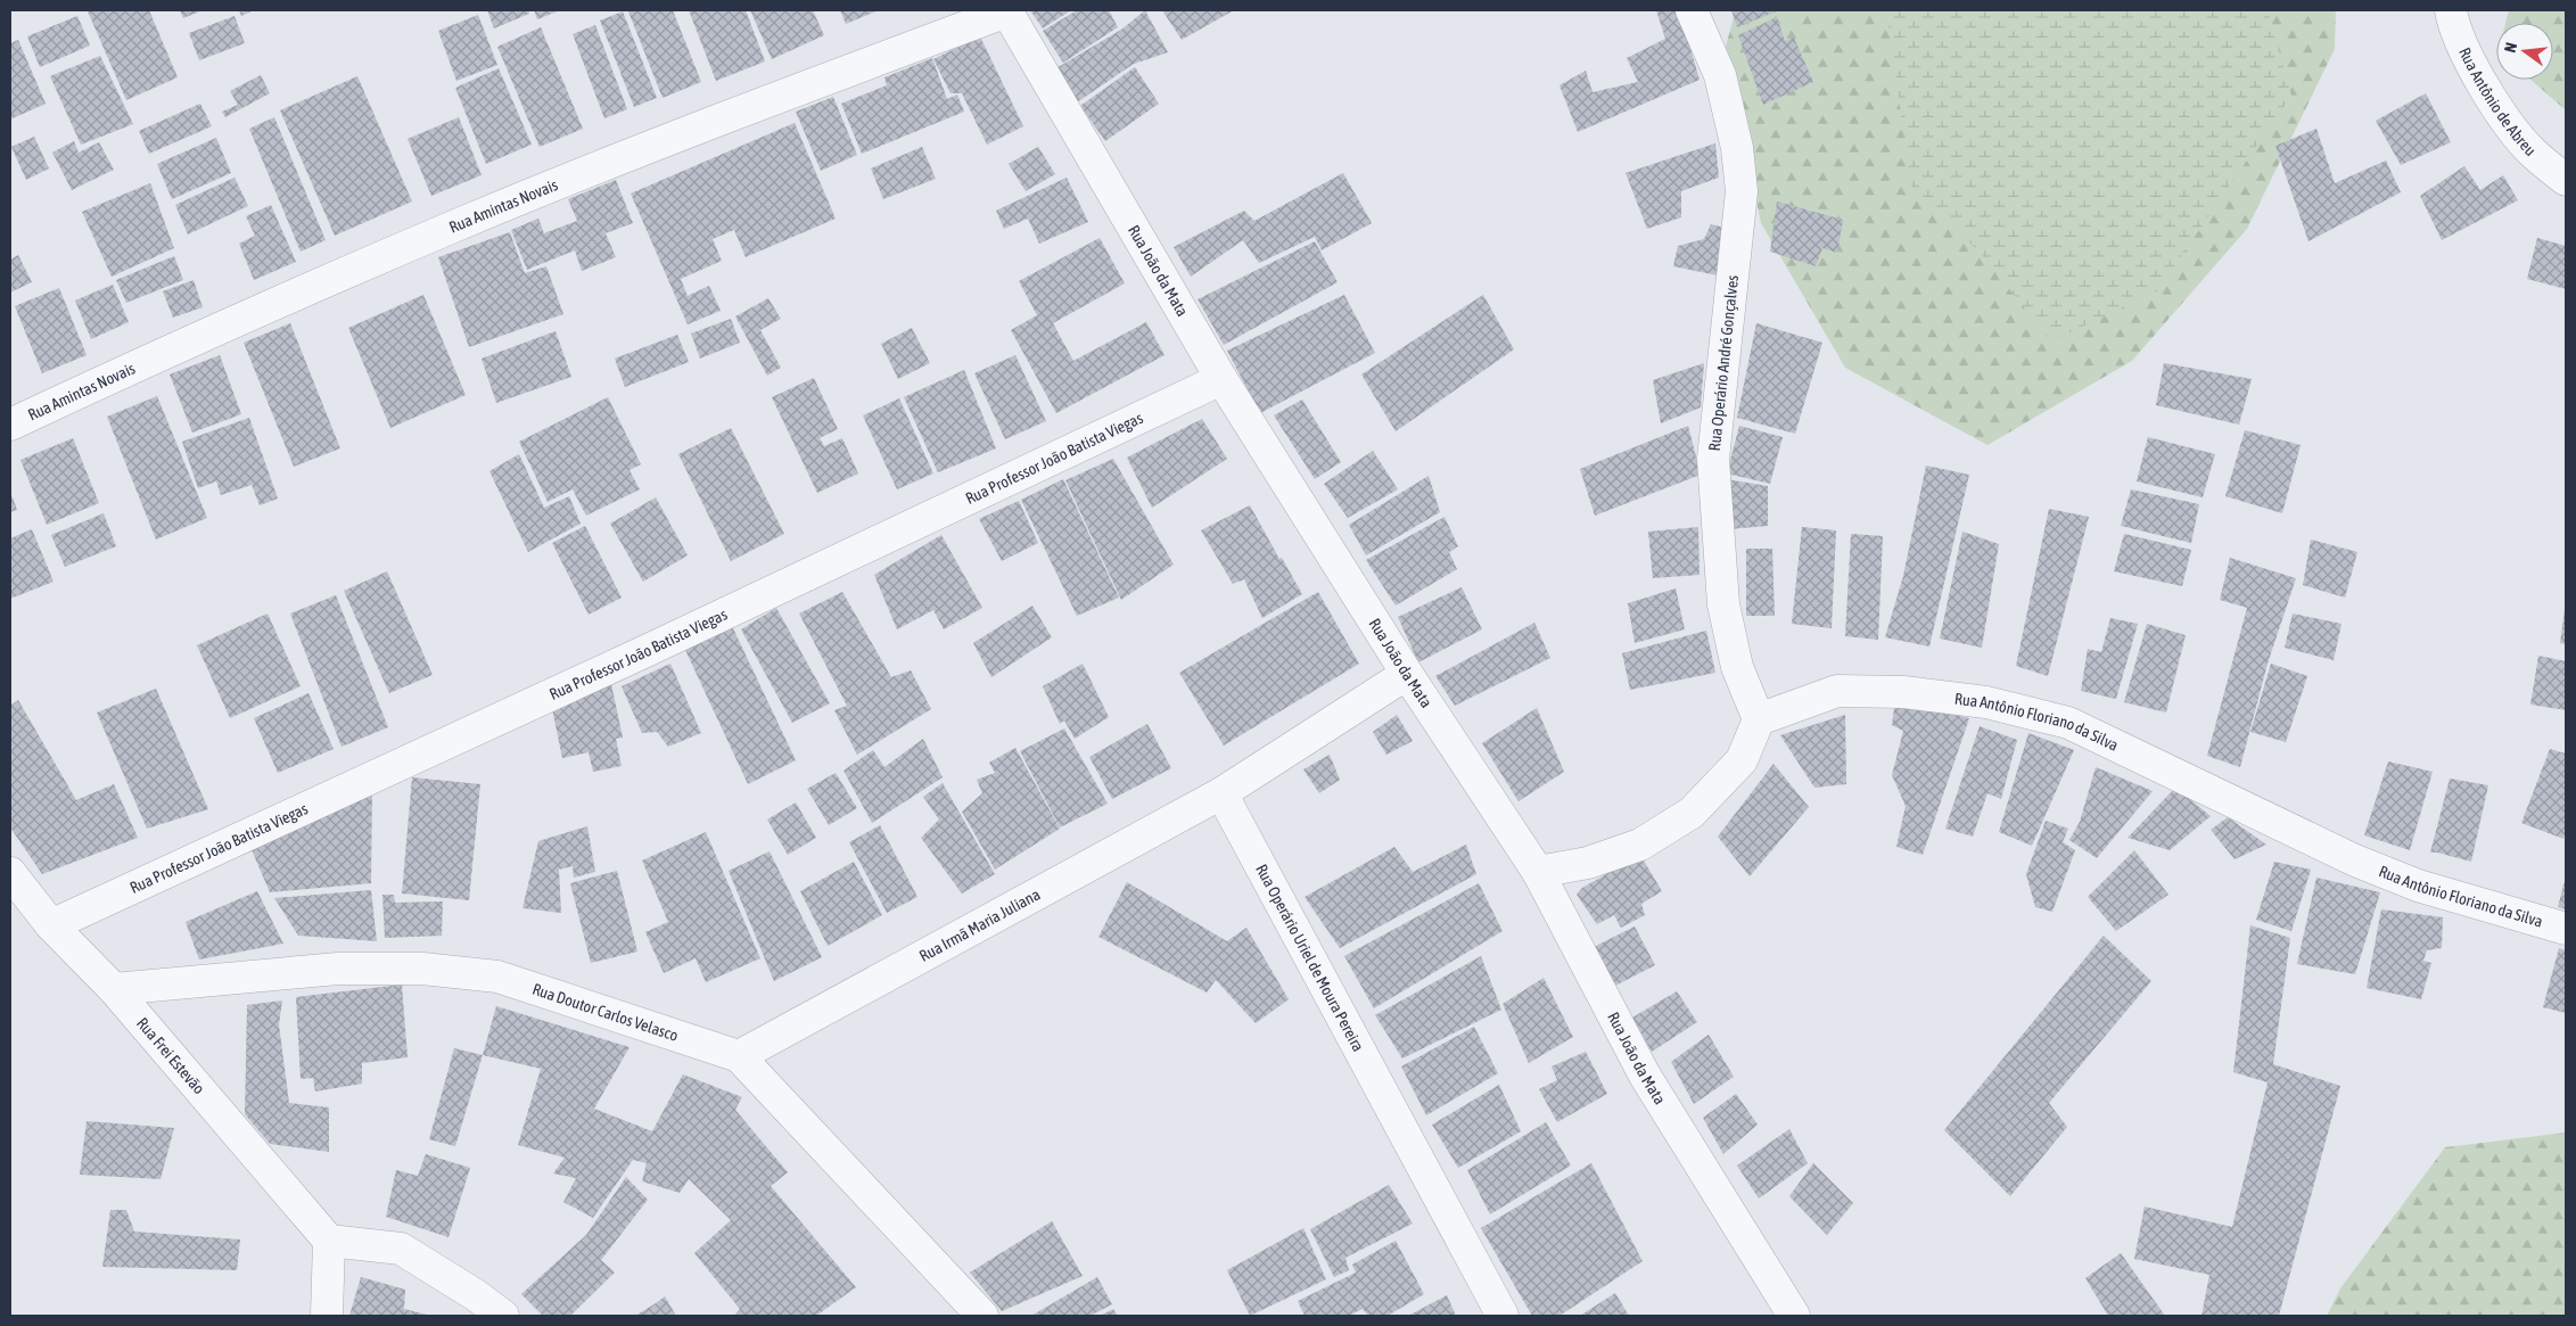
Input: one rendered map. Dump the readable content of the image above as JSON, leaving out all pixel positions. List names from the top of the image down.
{
  "streets": {
    "street": [
      "Rua Antônio de Abreu",
      "Rua Amintas Novais",
      "Rua João da Mata",
      "Rua Operário André Gonçalves",
      "Rua Professor João Batista Viegas",
      "Rua Antônio Floriano da Silva",
      "Rua Irmã Maria Juliana",
      "Rua Operário Uriel de Moura Pereira",
      "Rua Doutor Carlos Velasco",
      "Rua Frei Estevão"
    ]
  },
  "crossings": [
    ["Rua Amintas Novais", "Rua João da Mata"],
    ["Rua João da Mata", "Rua Professor João Batista Viegas"],
    ["Rua Operário André Gonçalves", "Rua Antônio Floriano da Silva"],
    ["Rua Professor João Batista Viegas", "Rua Frei Estevão"],
    ["Rua Irmã Maria Juliana", "Rua Operário Uriel de Moura Pereira"],
    ["Rua Irmã Maria Juliana", "Rua Doutor Carlos Velasco"],
    ["Rua Doutor Carlos Velasco", "Rua Frei Estevão"]
  ],
  "north": "left"
}
